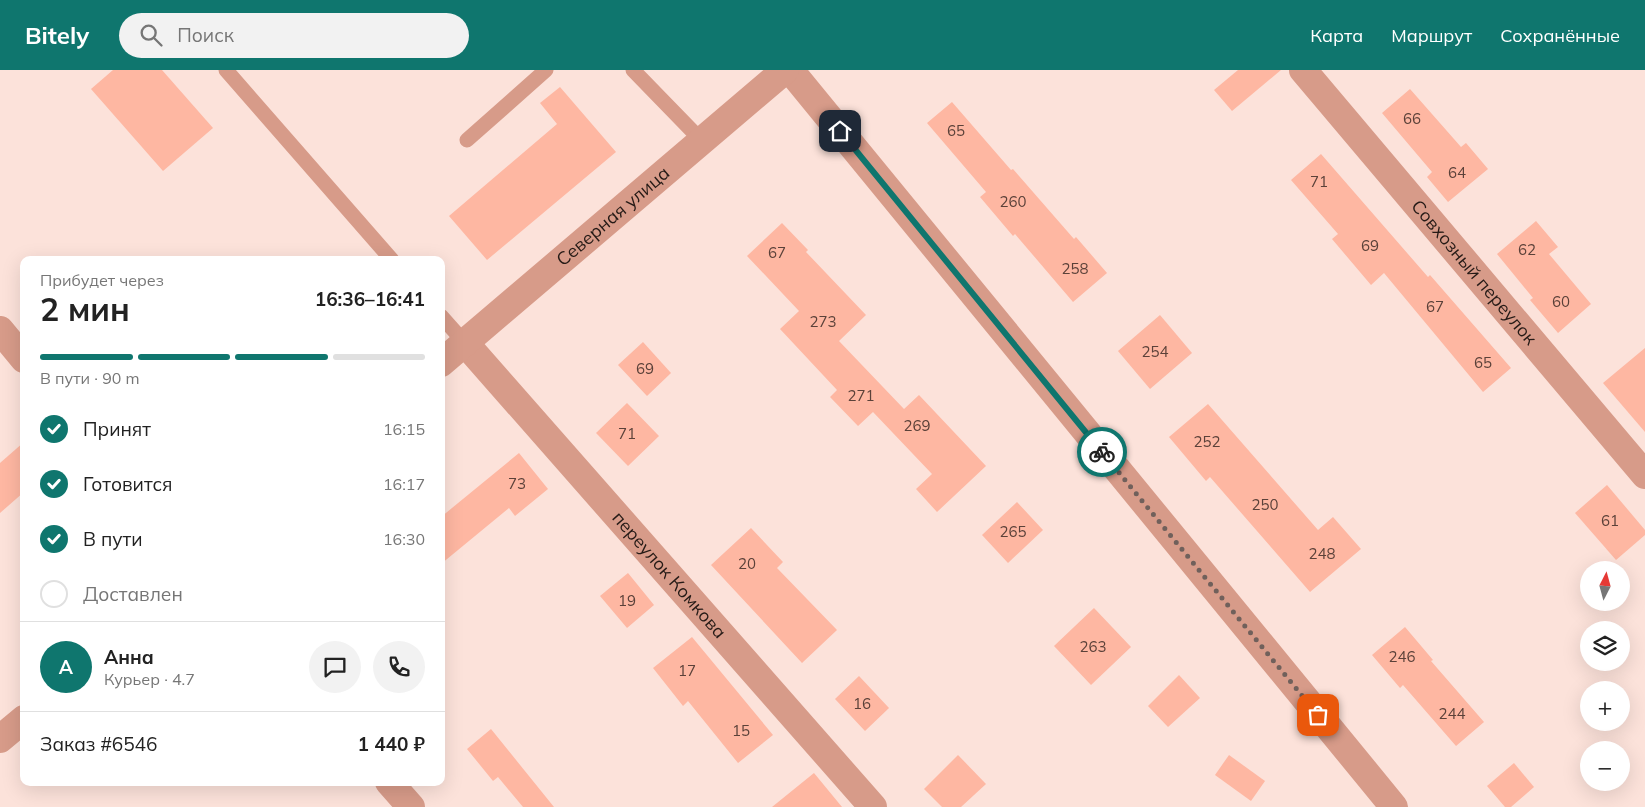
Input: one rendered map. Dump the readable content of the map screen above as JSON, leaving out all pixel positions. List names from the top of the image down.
{
  "streets": {
    "street": ["Северная улица", "Совхозный переулок", "переулок Комкова"]
  },
  "crossings": [
    ["Северная улица", "переулок Комкова"]
  ],
  "house_numbers": [
    "66",
    "65",
    "64",
    "71",
    "260",
    "69",
    "62",
    "67",
    "258",
    "60",
    "67",
    "273",
    "254",
    "65",
    "69",
    "271",
    "269",
    "71",
    "252",
    "73",
    "250",
    "61",
    "265",
    "248",
    "20",
    "19",
    "263",
    "246",
    "17",
    "16",
    "244",
    "15"
  ],
  "north": "top",
  "page": {
    "header": "Bitely",
    "search": "Поиск",
    "nav": ["Карта", "Маршрут", "Сохранённые"],
    "heading": ["2 мин", "Прибудет через", "16:36–16:41"],
    "panel": [
      "Анна",
      "Курьер · 4.7",
      "Заказ #6546",
      "1 440 ₽"
    ],
    "bar": "В пути · 90 m",
    "list": [
      ["Принят", "16:15"],
      ["Готовится", "16:17"],
      ["В пути", "16:30"],
      "Доставлен"
    ],
    "map_buttons": ["+", "−"],
    "round": "А"
  }
}
